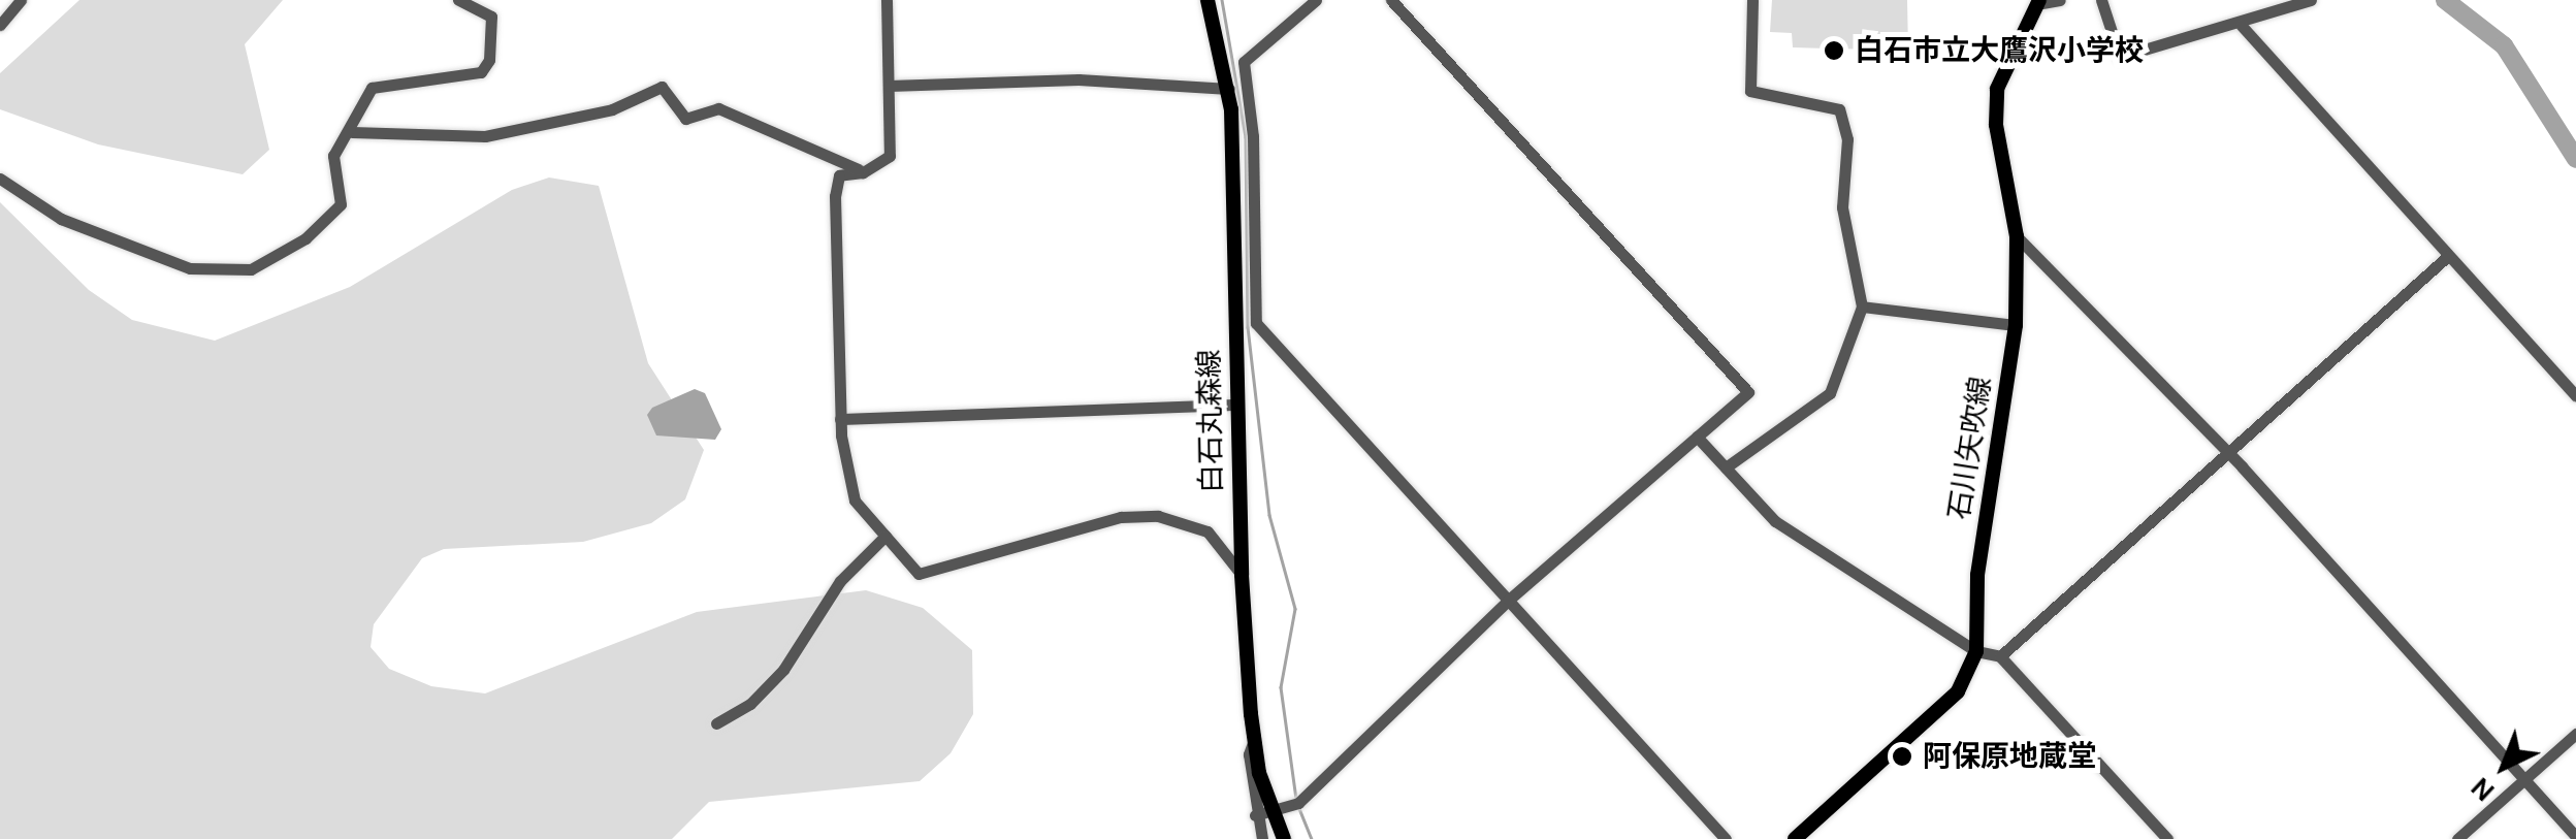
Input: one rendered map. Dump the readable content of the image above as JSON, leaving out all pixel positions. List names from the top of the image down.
{
  "streets": {
    "main road": ["白石丸森線", "石川矢吹線"]
  },
  "places": ["白石市立大鷹沢小学校", "阿保原地蔵堂"],
  "north": "bottom left"
}
